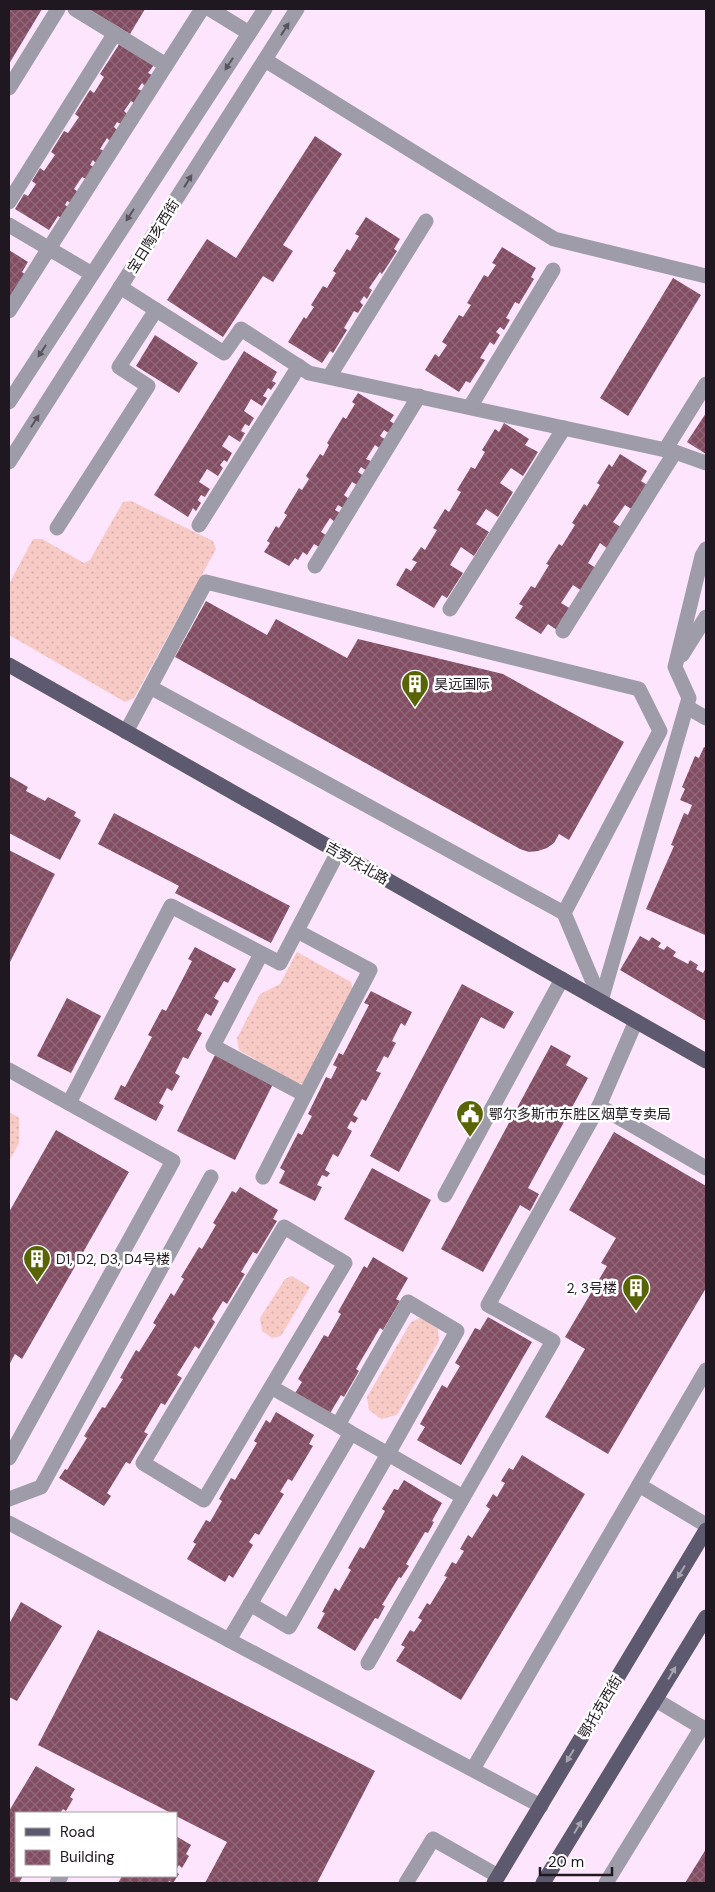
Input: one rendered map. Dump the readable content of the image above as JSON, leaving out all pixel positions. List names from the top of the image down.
{
  "streets": {
    "main road": ["吉劳庆北路", "鄂托克西街"],
    "street": ["宝日陶亥西街"]
  },
  "places": {
    "building": ["昊远国际", "D1, D2, D3, D4号楼", "2, 3号楼"],
    "public building": ["鄂尔多斯市东胜区烟草专卖局"]
  },
  "legend": ["Road", "Building"],
  "scale_bar": "20 m"
}
